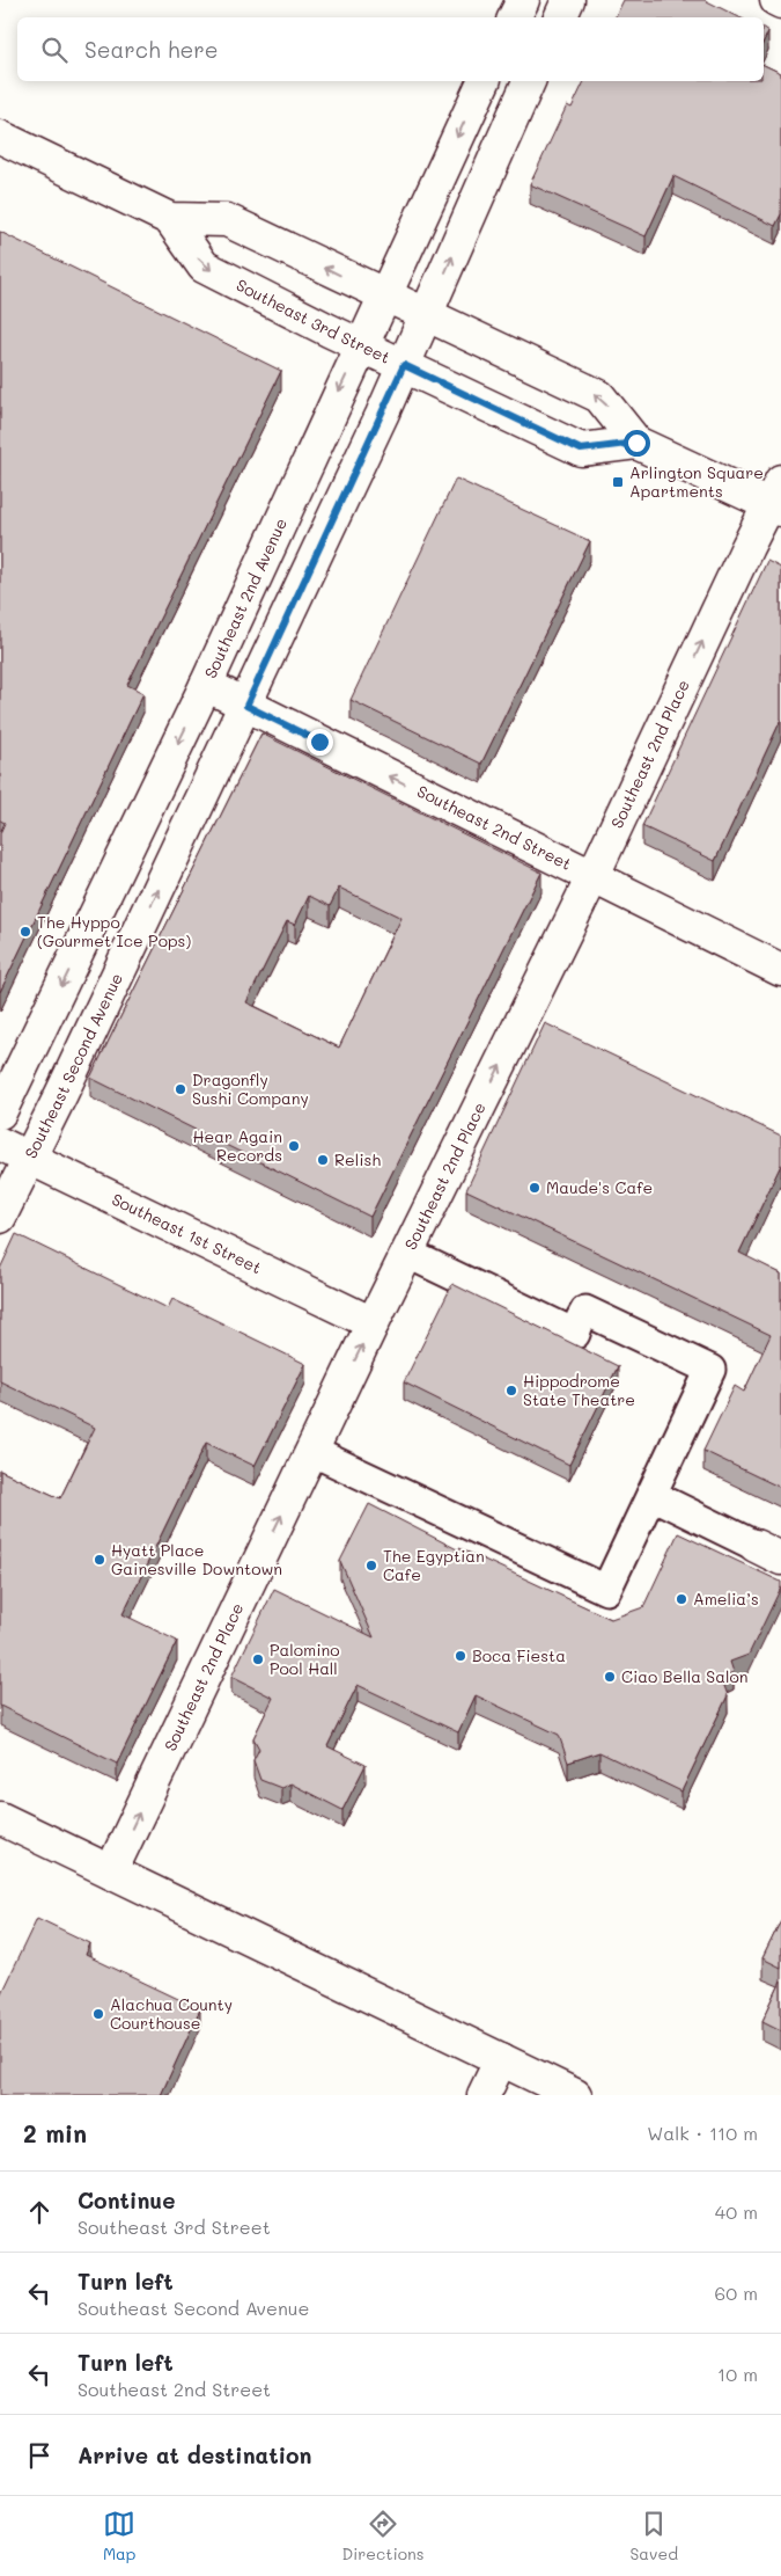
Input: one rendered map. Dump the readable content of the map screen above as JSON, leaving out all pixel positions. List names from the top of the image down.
{
  "streets": {
    "street": [
      "Southeast 3rd Street",
      "Southeast 2nd Avenue",
      "Southeast 2nd Place",
      "Southeast 2nd Street",
      "Southeast Second Avenue",
      "Southeast 1st Street"
    ]
  },
  "crossings": [
    ["Southeast 3rd Street", "Southeast 2nd Avenue"],
    ["Southeast 3rd Street", "Southeast 2nd Place"],
    ["Southeast 3rd Street", "Southeast Second Avenue"],
    ["Southeast 2nd Avenue", "Southeast 2nd Street"],
    ["Southeast 2nd Place", "Southeast 2nd Street"],
    ["Southeast 2nd Place", "Southeast 1st Street"],
    ["Southeast 2nd Street", "Southeast Second Avenue"],
    ["Southeast Second Avenue", "Southeast 1st Street"]
  ],
  "one_way": [
    "Southeast 2nd Avenue",
    "Southeast 2nd Place",
    "Southeast 2nd Street",
    "Southeast Second Avenue"
  ],
  "places": {
    "transit": ["Arlington Square Apartments"],
    "other": [
      "The Hyppo (Gourmet Ice Pops)",
      "Dragonfly Sushi Company",
      "Hear Again Records",
      "Relish",
      "Maude's Cafe",
      "Hippodrome State Theatre",
      "Hyatt Place Gainesville Downtown",
      "The Egyptian Cafe",
      "Amelia’s",
      "Boca Fiesta",
      "Palomino Pool Hall",
      "Ciao Bella Salon",
      "Alachua County Courthouse"
    ]
  },
  "page": {
    "search": "Search here",
    "heading": ["2 min", "Walk · 110 m"],
    "list": [
      ["Continue", "Southeast 3rd Street", "40 m"],
      ["Turn left", "Southeast Second Avenue", "60 m"],
      ["Turn left", "Southeast 2nd Street", "10 m"],
      "Arrive at destination"
    ],
    "nav": ["Map", "Directions", "Saved"]
  }
}
